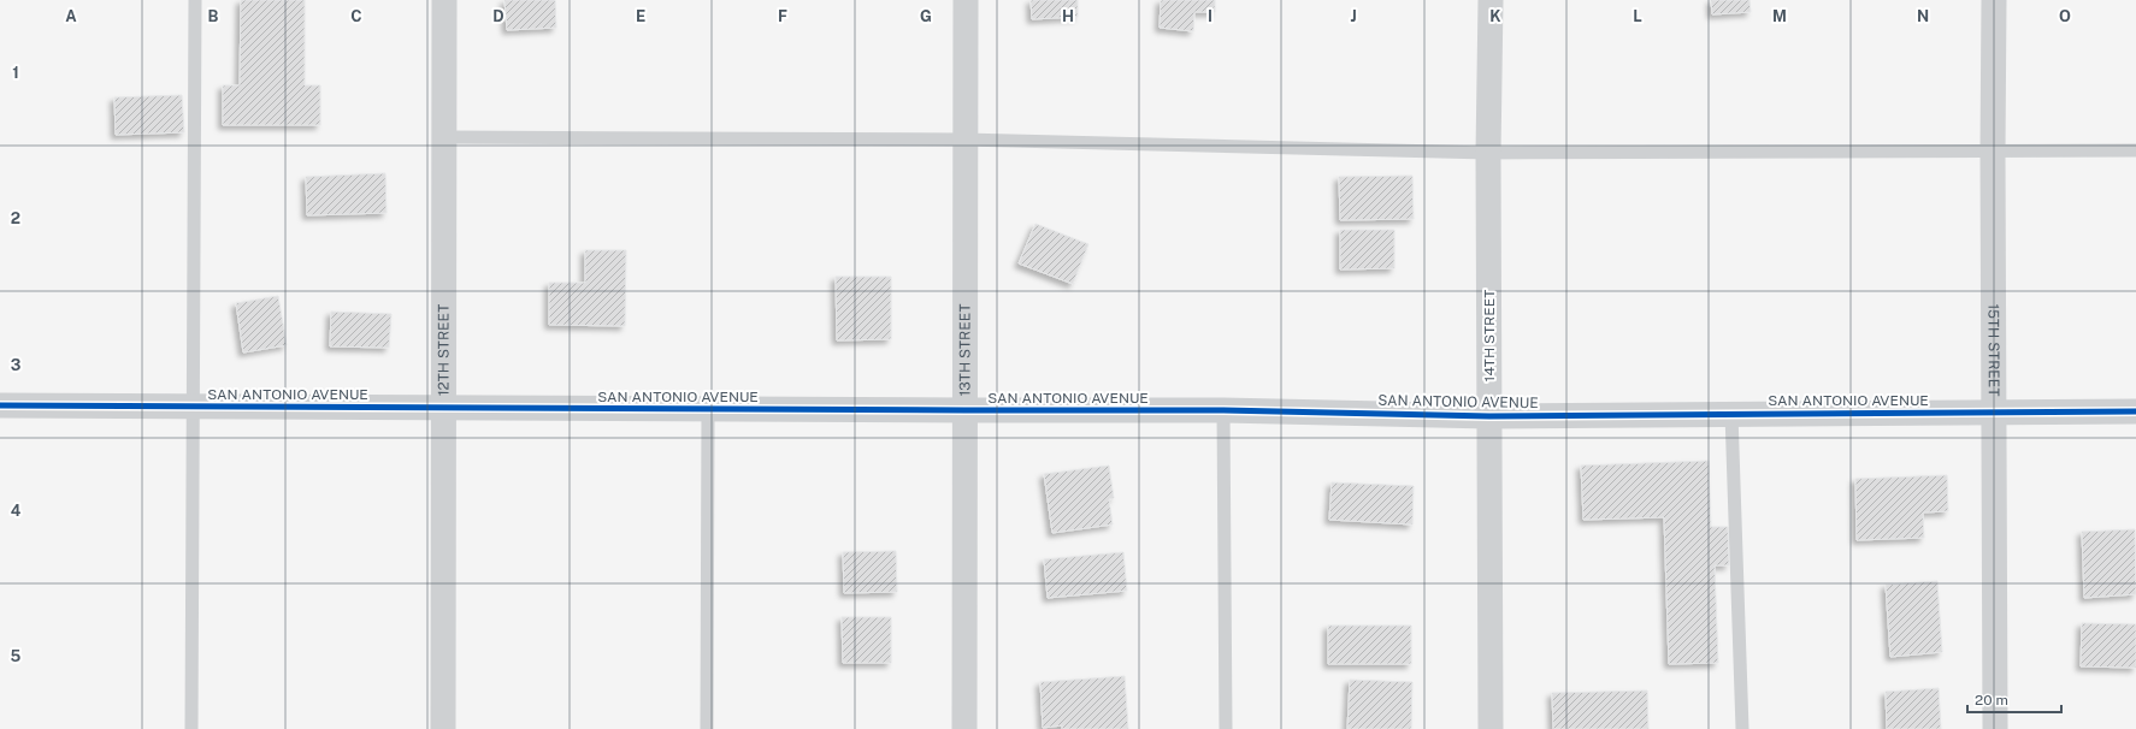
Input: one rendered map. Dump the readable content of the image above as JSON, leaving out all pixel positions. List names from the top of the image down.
{
  "streets": {
    "street": [
      "14TH STREET",
      "12TH STREET",
      "13TH STREET",
      "15TH STREET",
      "SAN ANTONIO AVENUE"
    ]
  },
  "crossings": [
    ["14TH STREET", "SAN ANTONIO AVENUE"],
    ["12TH STREET", "SAN ANTONIO AVENUE"],
    ["13TH STREET", "SAN ANTONIO AVENUE"],
    ["15TH STREET", "SAN ANTONIO AVENUE"]
  ],
  "scale_bar": "20 m",
  "grid": {
    "columns": [
      "A",
      "B",
      "C",
      "D",
      "E",
      "F",
      "G",
      "H",
      "I",
      "J",
      "K",
      "L",
      "M",
      "N",
      "O"
    ],
    "rows": [
      "1",
      "2",
      "3",
      "4",
      "5"
    ]
  }
}
